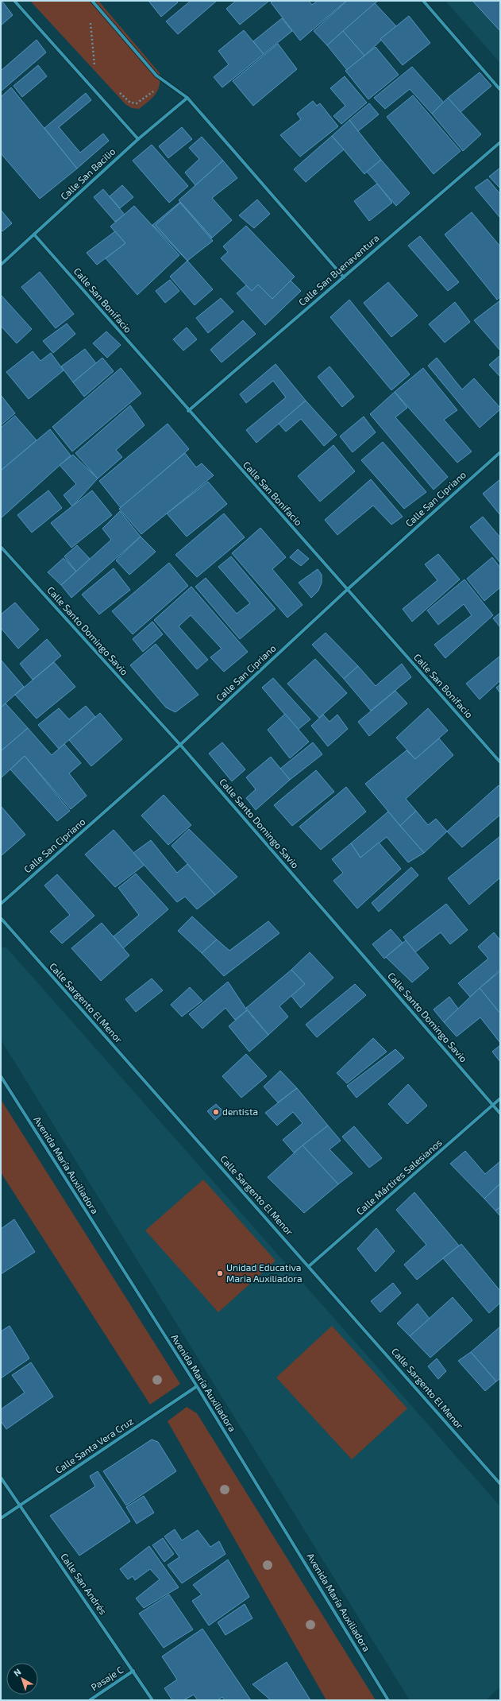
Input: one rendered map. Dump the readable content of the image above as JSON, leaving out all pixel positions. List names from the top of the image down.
{
  "streets": {
    "street": [
      "Calle San Bacilio",
      "Calle San Buenaventura",
      "Calle San Bonifacio",
      "Calle San Cipriano",
      "Calle Santo Domingo Savio",
      "Calle Sargento El Menor",
      "Avenida María Auxiliadora",
      "Calle Mártires Salesianos",
      "Calle Santa Vera Cruz",
      "Calle San Andrés",
      "Pasaje C"
    ]
  },
  "crossings": [
    ["Calle San Bacilio", "Calle San Bonifacio"],
    ["Calle San Buenaventura", "Calle San Bonifacio"],
    ["Calle San Bonifacio", "Calle San Cipriano"],
    ["Calle San Cipriano", "Calle Santo Domingo Savio"],
    ["Calle Santo Domingo Savio", "Calle Mártires Salesianos"],
    ["Calle Sargento El Menor", "Calle Mártires Salesianos"],
    ["Avenida María Auxiliadora", "Calle Santa Vera Cruz"],
    ["Calle Santa Vera Cruz", "Calle San Andrés"],
    ["Calle San Andrés", "Pasaje C"]
  ],
  "places": ["dentista", "Unidad Educativa Maria Auxiliadora"],
  "north": "top left"
}
